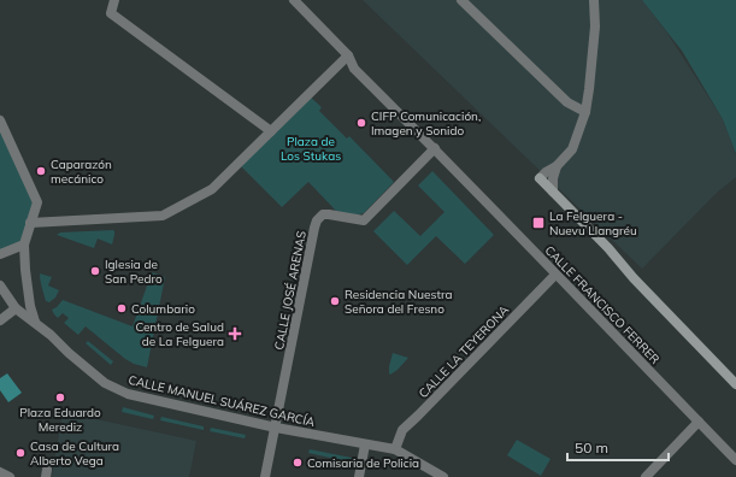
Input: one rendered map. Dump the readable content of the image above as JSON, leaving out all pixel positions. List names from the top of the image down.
{
  "streets": {
    "street": [
      "CALLE JOSÉ ARENAS",
      "CALLE FRANCISCO FERRER",
      "CALLE LA TEYERONA",
      "CALLE MANUEL SUÁREZ GARCÍA"
    ]
  },
  "crossings": [
    ["CALLE JOSÉ ARENAS", "CALLE FRANCISCO FERRER"],
    ["CALLE JOSÉ ARENAS", "CALLE MANUEL SUÁREZ GARCÍA"],
    ["CALLE FRANCISCO FERRER", "CALLE LA TEYERONA"],
    ["CALLE LA TEYERONA", "CALLE MANUEL SUÁREZ GARCÍA"]
  ],
  "parks": ["Plaza de Los Stukas"],
  "places": {
    "other": [
      "CIFP Comunicación, Imagen y Sonido",
      "Caparazón mecánico",
      "Iglesia de San Pedro",
      "Residencia Nuestra Señora del Fresno",
      "Columbario",
      "Plaza Eduardo Merediz",
      "Casa de Cultura Alberto Vega",
      "Comisaria de Policia"
    ],
    "transit": ["La Felguera - Nuevu Llangréu"],
    "health": ["Centro de Salud de La Felguera"]
  },
  "scale_bar": "50 m"
}
